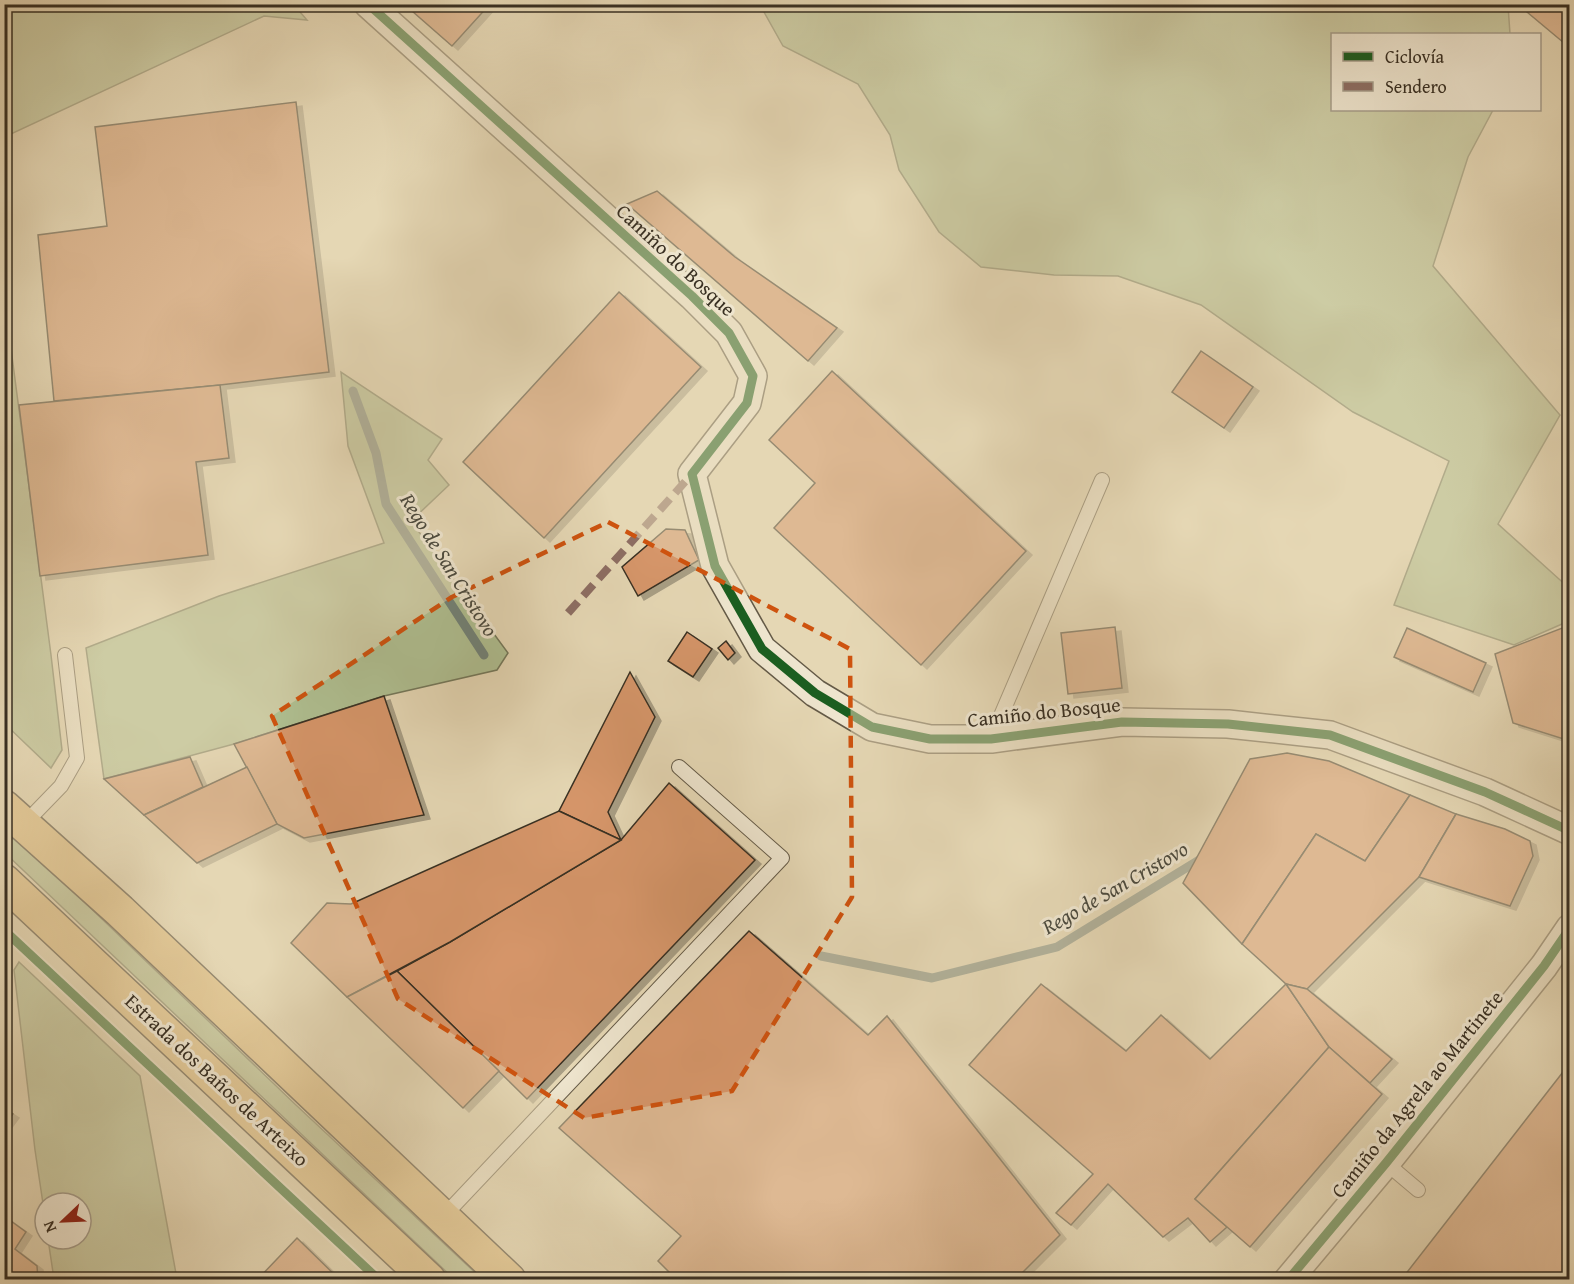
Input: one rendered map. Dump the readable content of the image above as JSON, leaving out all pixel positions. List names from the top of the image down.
{
  "streets": {
    "main road": ["Estrada dos Baños de Arteixo"],
    "street": ["Camiño do Bosque", "Camiño da Agrela ao Martinete"]
  },
  "water": ["Rego de San Cristovo"],
  "legend": ["Ciclovía", "Sendero"],
  "north": "bottom left"
}
